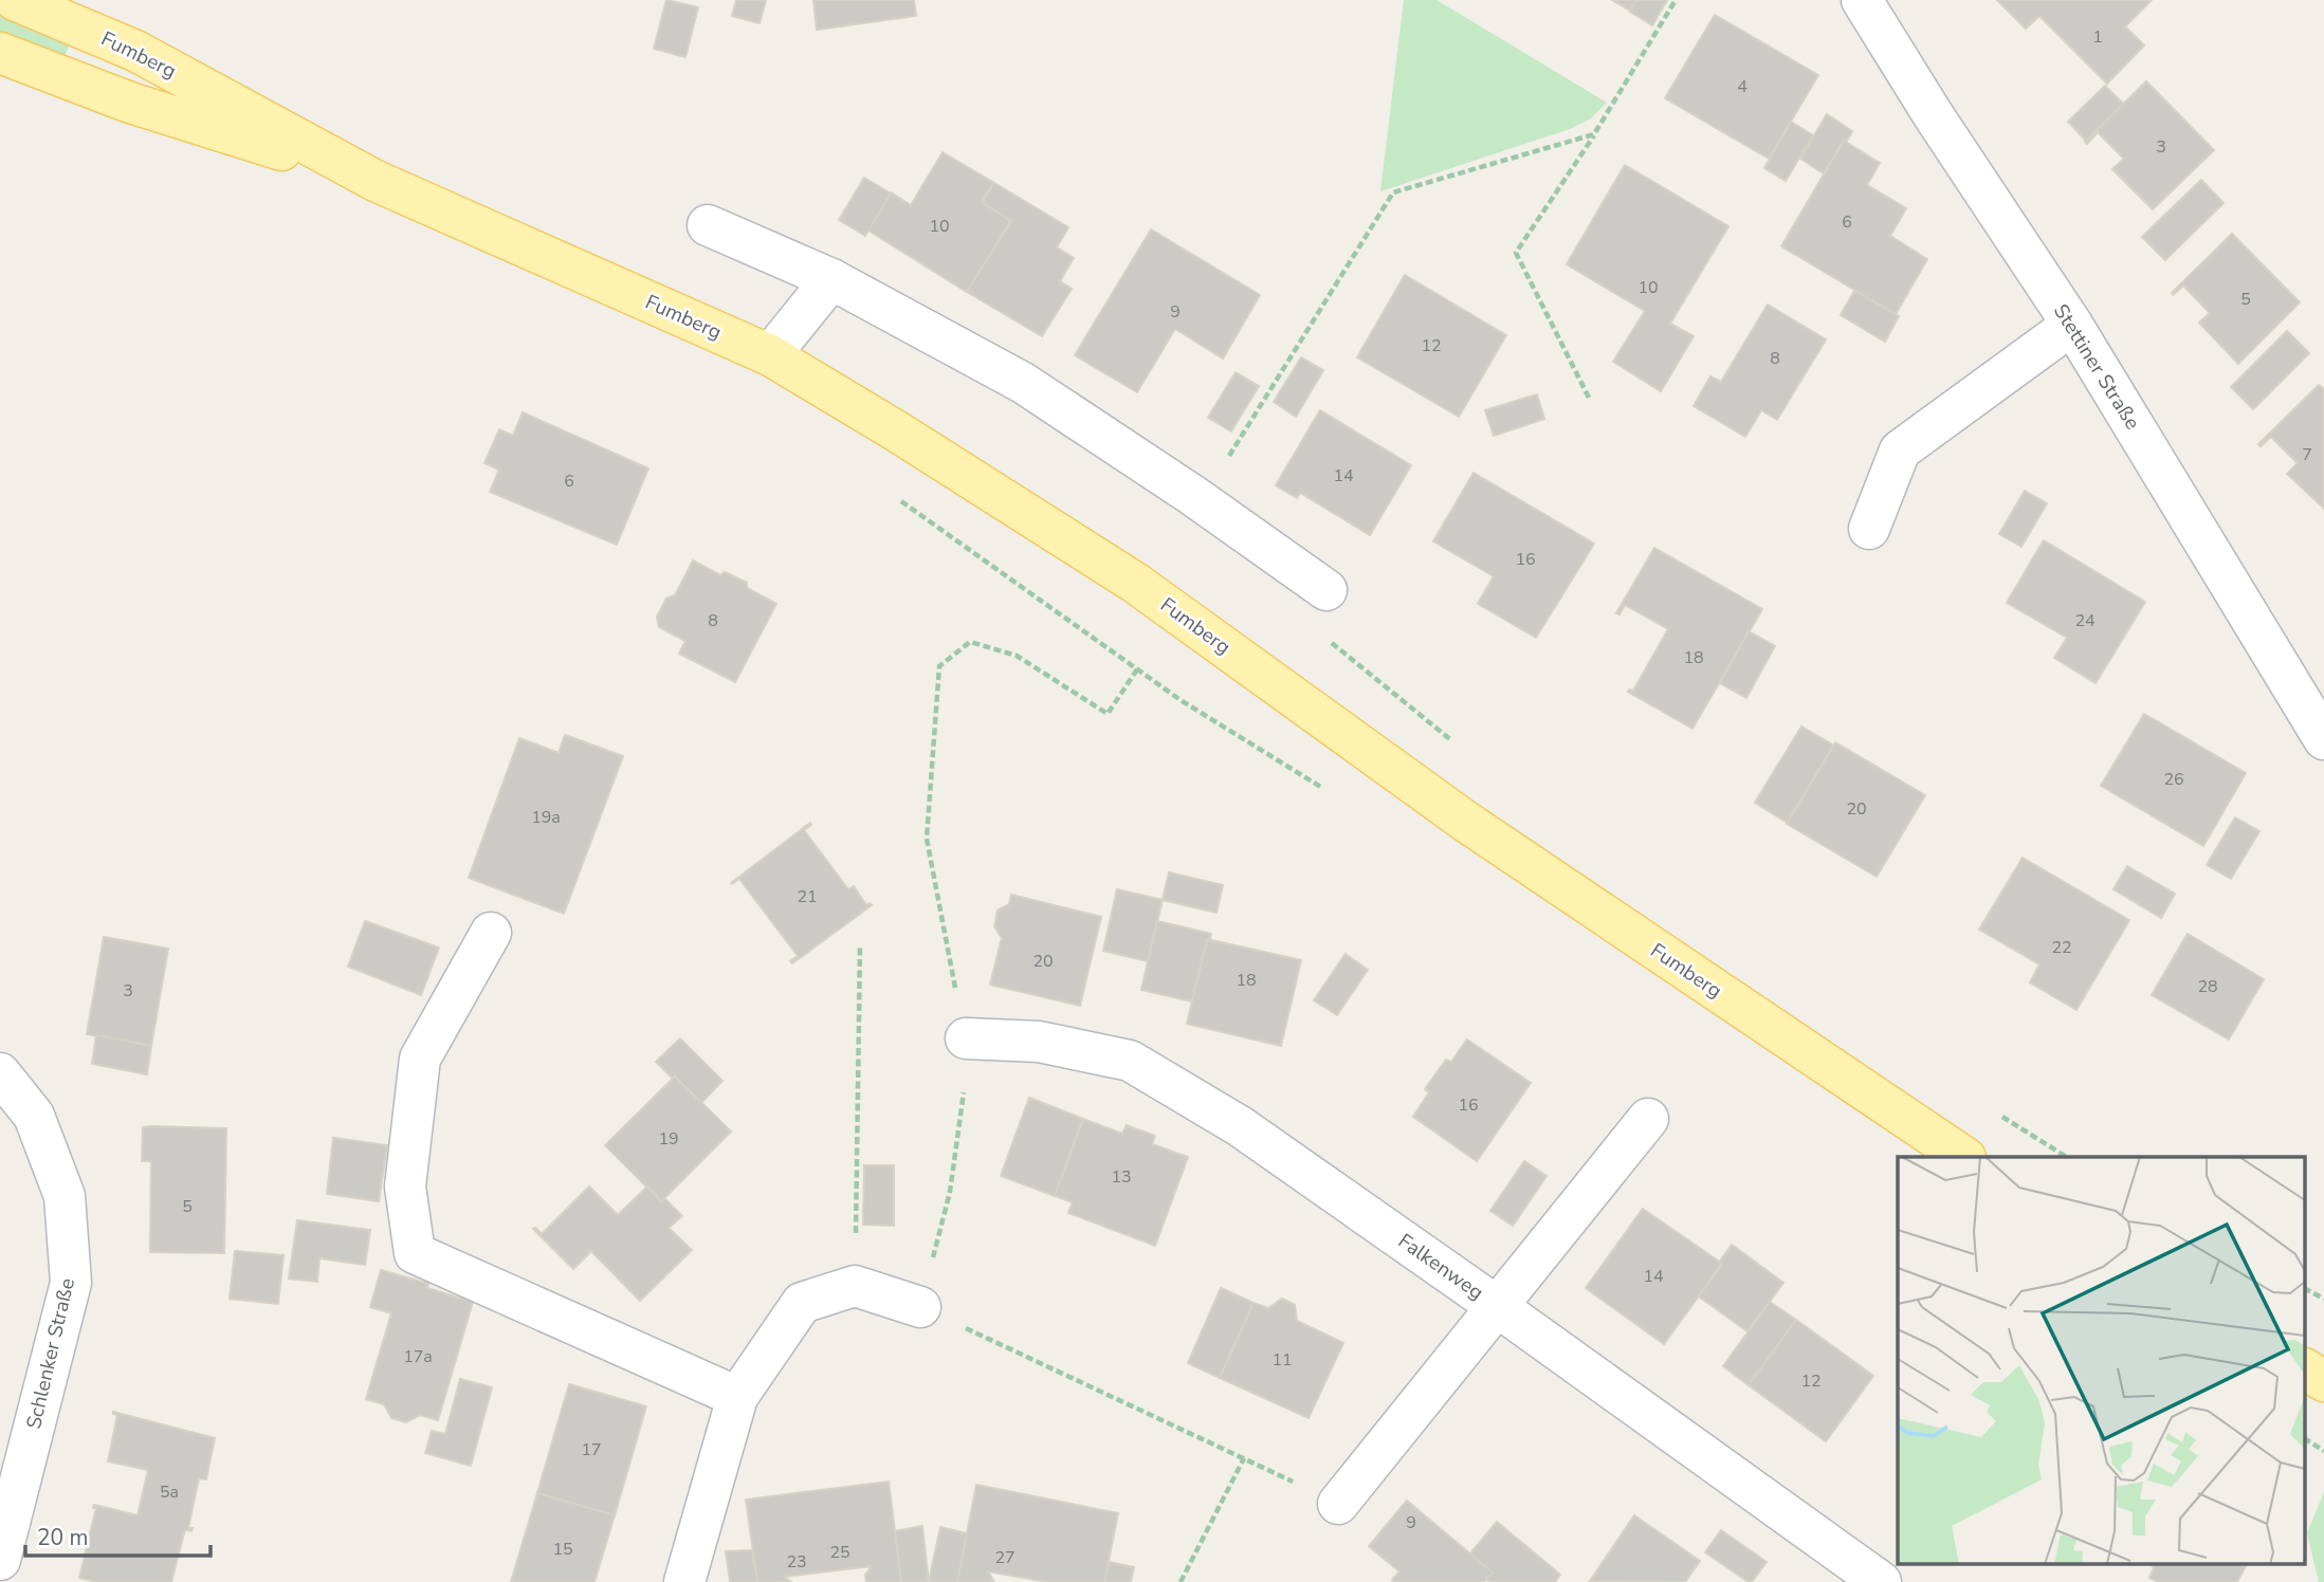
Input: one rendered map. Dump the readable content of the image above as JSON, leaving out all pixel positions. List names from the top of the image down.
{
  "streets": {
    "main road": ["Fumberg"],
    "street": ["Stettiner Straße", "Falkenweg", "Schlenker Straße"]
  },
  "house_numbers": [
    "1",
    "4",
    "3",
    "6",
    "10",
    "10",
    "5",
    "9",
    "12",
    "8",
    "7",
    "14",
    "6",
    "16",
    "8",
    "24",
    "18",
    "26",
    "20",
    "19a",
    "21",
    "22",
    "20",
    "18",
    "28",
    "3",
    "16",
    "19",
    "13",
    "5",
    "14",
    "17a",
    "11",
    "12",
    "17",
    "5a",
    "9",
    "15",
    "25",
    "27",
    "23"
  ],
  "scale_bar": "20 m"
}
